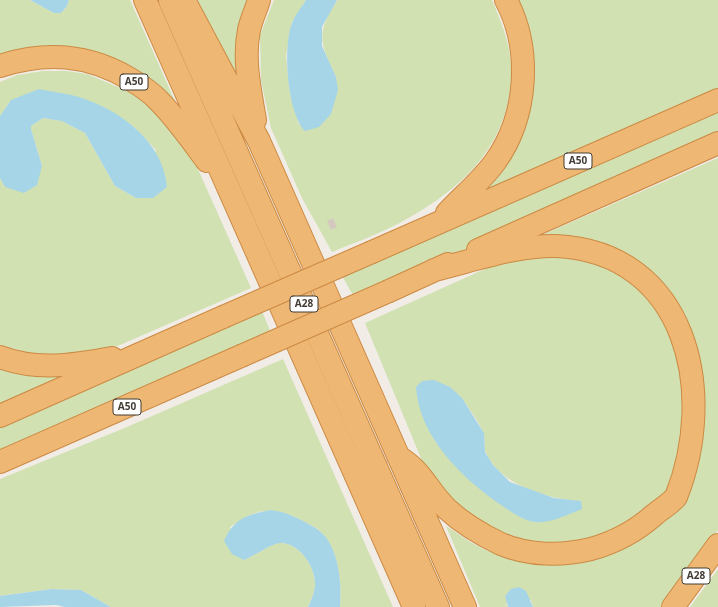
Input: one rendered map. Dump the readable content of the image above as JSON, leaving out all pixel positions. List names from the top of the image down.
{
  "streets": {
    "highway": ["A50", "A28"]
  },
  "crossings": [
    ["A50", "A28"]
  ]
}
